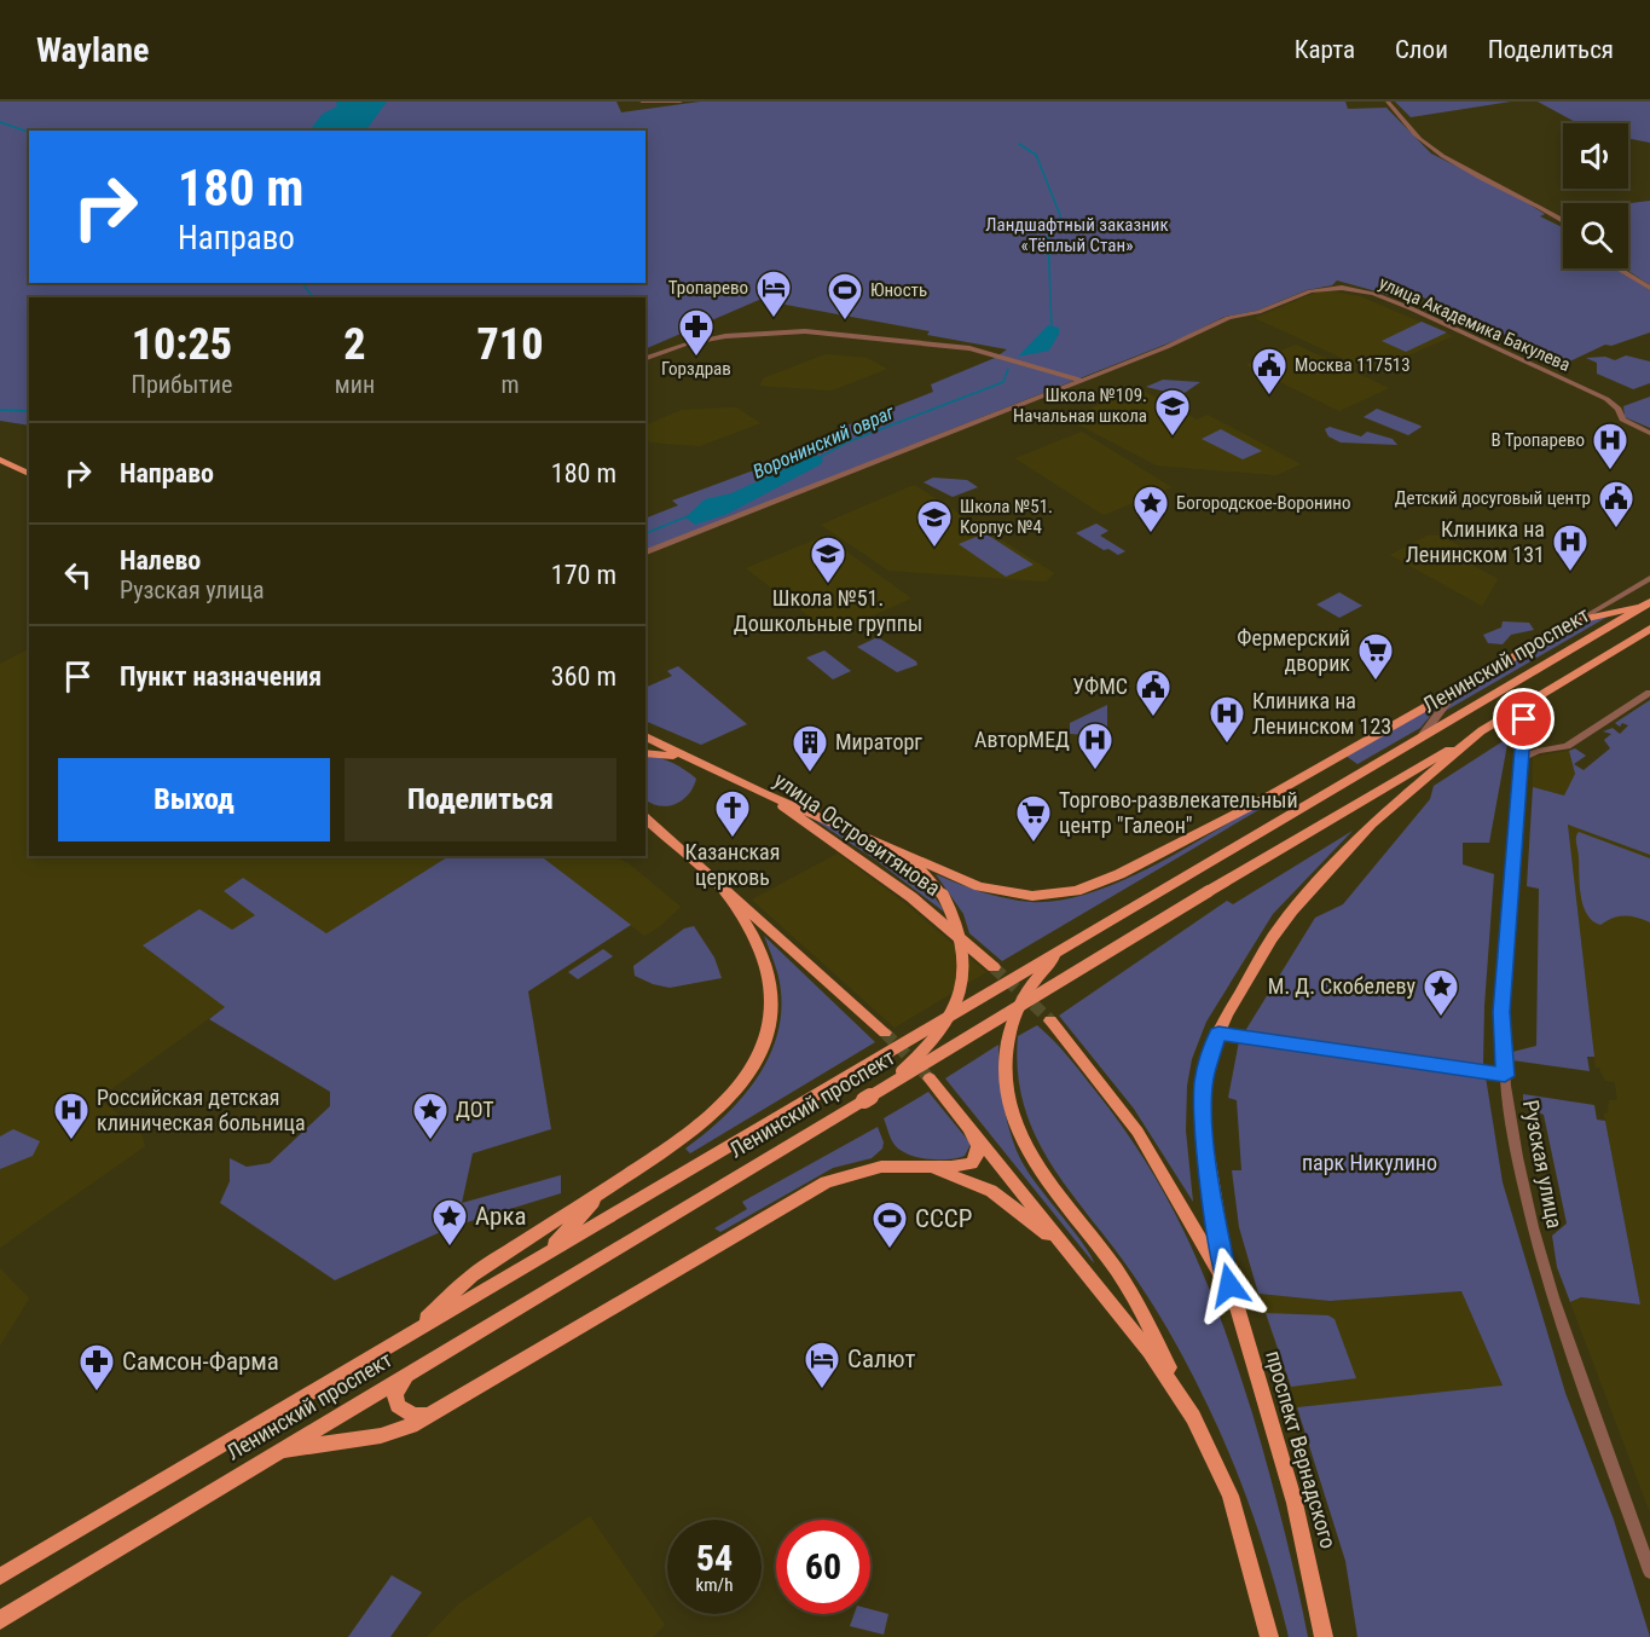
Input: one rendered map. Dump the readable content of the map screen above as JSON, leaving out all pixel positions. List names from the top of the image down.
{
  "streets": {
    "main road": ["Ленинский проспект", "улица Островитянова", "проспект Вернадского"],
    "street": ["улица Академика Бакулева", "Рузская улица"]
  },
  "crossings": [
    ["Ленинский проспект", "Рузская улица"],
    ["Ленинский проспект", "проспект Вернадского"]
  ],
  "water": ["Воронинский овраг"],
  "parks": ["Ландшафтный заказник «Тёплый Стан»", "парк Никулино"],
  "places": {
    "hotel": ["Тропарево", "Салют"],
    "sports": ["Юность", "СССР"],
    "pharmacy": ["Горздрав", "Самсон-Фарма"],
    "public building": ["Москва 117513", "Детский досуговый центр", "УФМС"],
    "school or university": ["Школа №109. Начальная школа", "Школа №51. Корпус №4", "Школа №51. Дошкольные группы"],
    "hospital": [
      "В Тропарево",
      "Клиника на Ленинском 131",
      "Клиника на Ленинском 123",
      "АвторМЕД",
      "Российская детская клиническая больница"
    ],
    "place": [
      "Богородское-Воронино",
      "М. Д. Скобелеву",
      "ДОТ",
      "Арка"
    ],
    "supermarket": ["Фермерский дворик", "Торгово-развлекательный центр \"Галеон\""],
    "building": ["Мираторг"],
    "church": ["Казанская церковь"]
  },
  "page": {
    "header": "Waylane",
    "nav": ["Карта", "Слои", "Поделиться"],
    "turn": ["180 m", "Направо"],
    "eta": [
      "10:25",
      "Прибытие",
      "2",
      "мин",
      "710",
      "m"
    ],
    "list": [
      {
        "name": "Направо",
        "value": "180 m"
      },
      {
        "name": "Налево",
        "note": "Рузская улица",
        "value": "170 m"
      },
      {
        "name": "Пункт назначения",
        "value": "360 m"
      }
    ],
    "buttons": ["Выход", "Поделиться"],
    "speed": "54 km/h",
    "limit": "60"
  }
}
